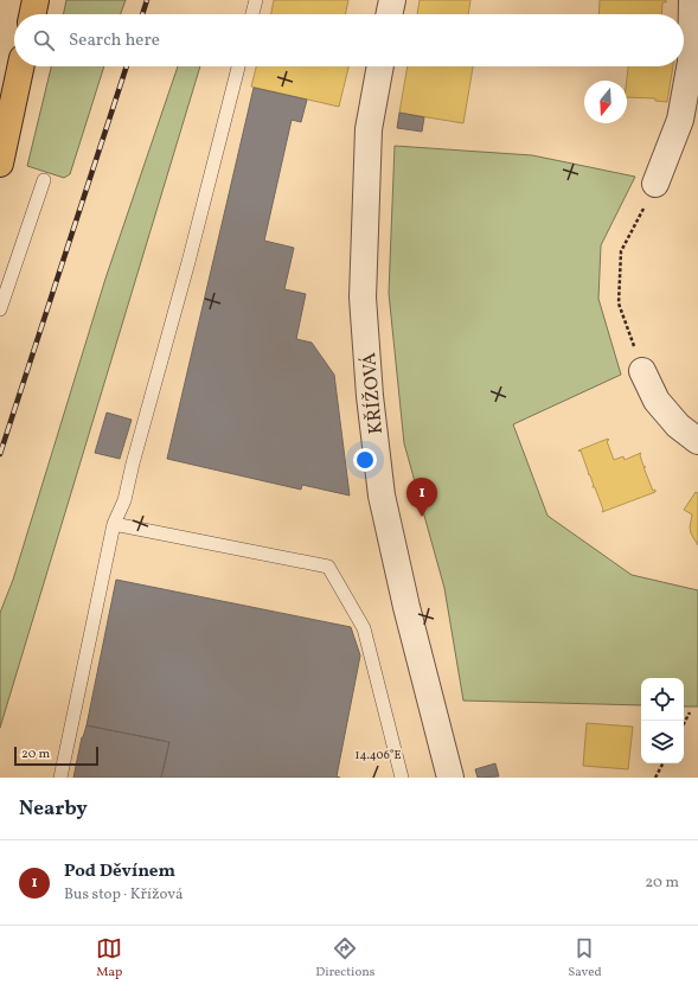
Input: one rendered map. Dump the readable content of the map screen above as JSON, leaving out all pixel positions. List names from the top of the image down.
{
  "streets": {
    "street": ["KŘÍŽOVÁ"]
  },
  "scale_bar": "20 m",
  "north": "bottom",
  "page": {
    "search": "Search here",
    "pins": "1",
    "scale": "20 m",
    "heading": "Nearby",
    "list": [
      {
        "mark": "1",
        "name": "Pod Děvínem",
        "note": "Bus stop · Křížová",
        "value": "20 m"
      }
    ],
    "nav": ["Map", "Directions", "Saved"]
  },
  "coordinates": ["14.406°E"]
}
